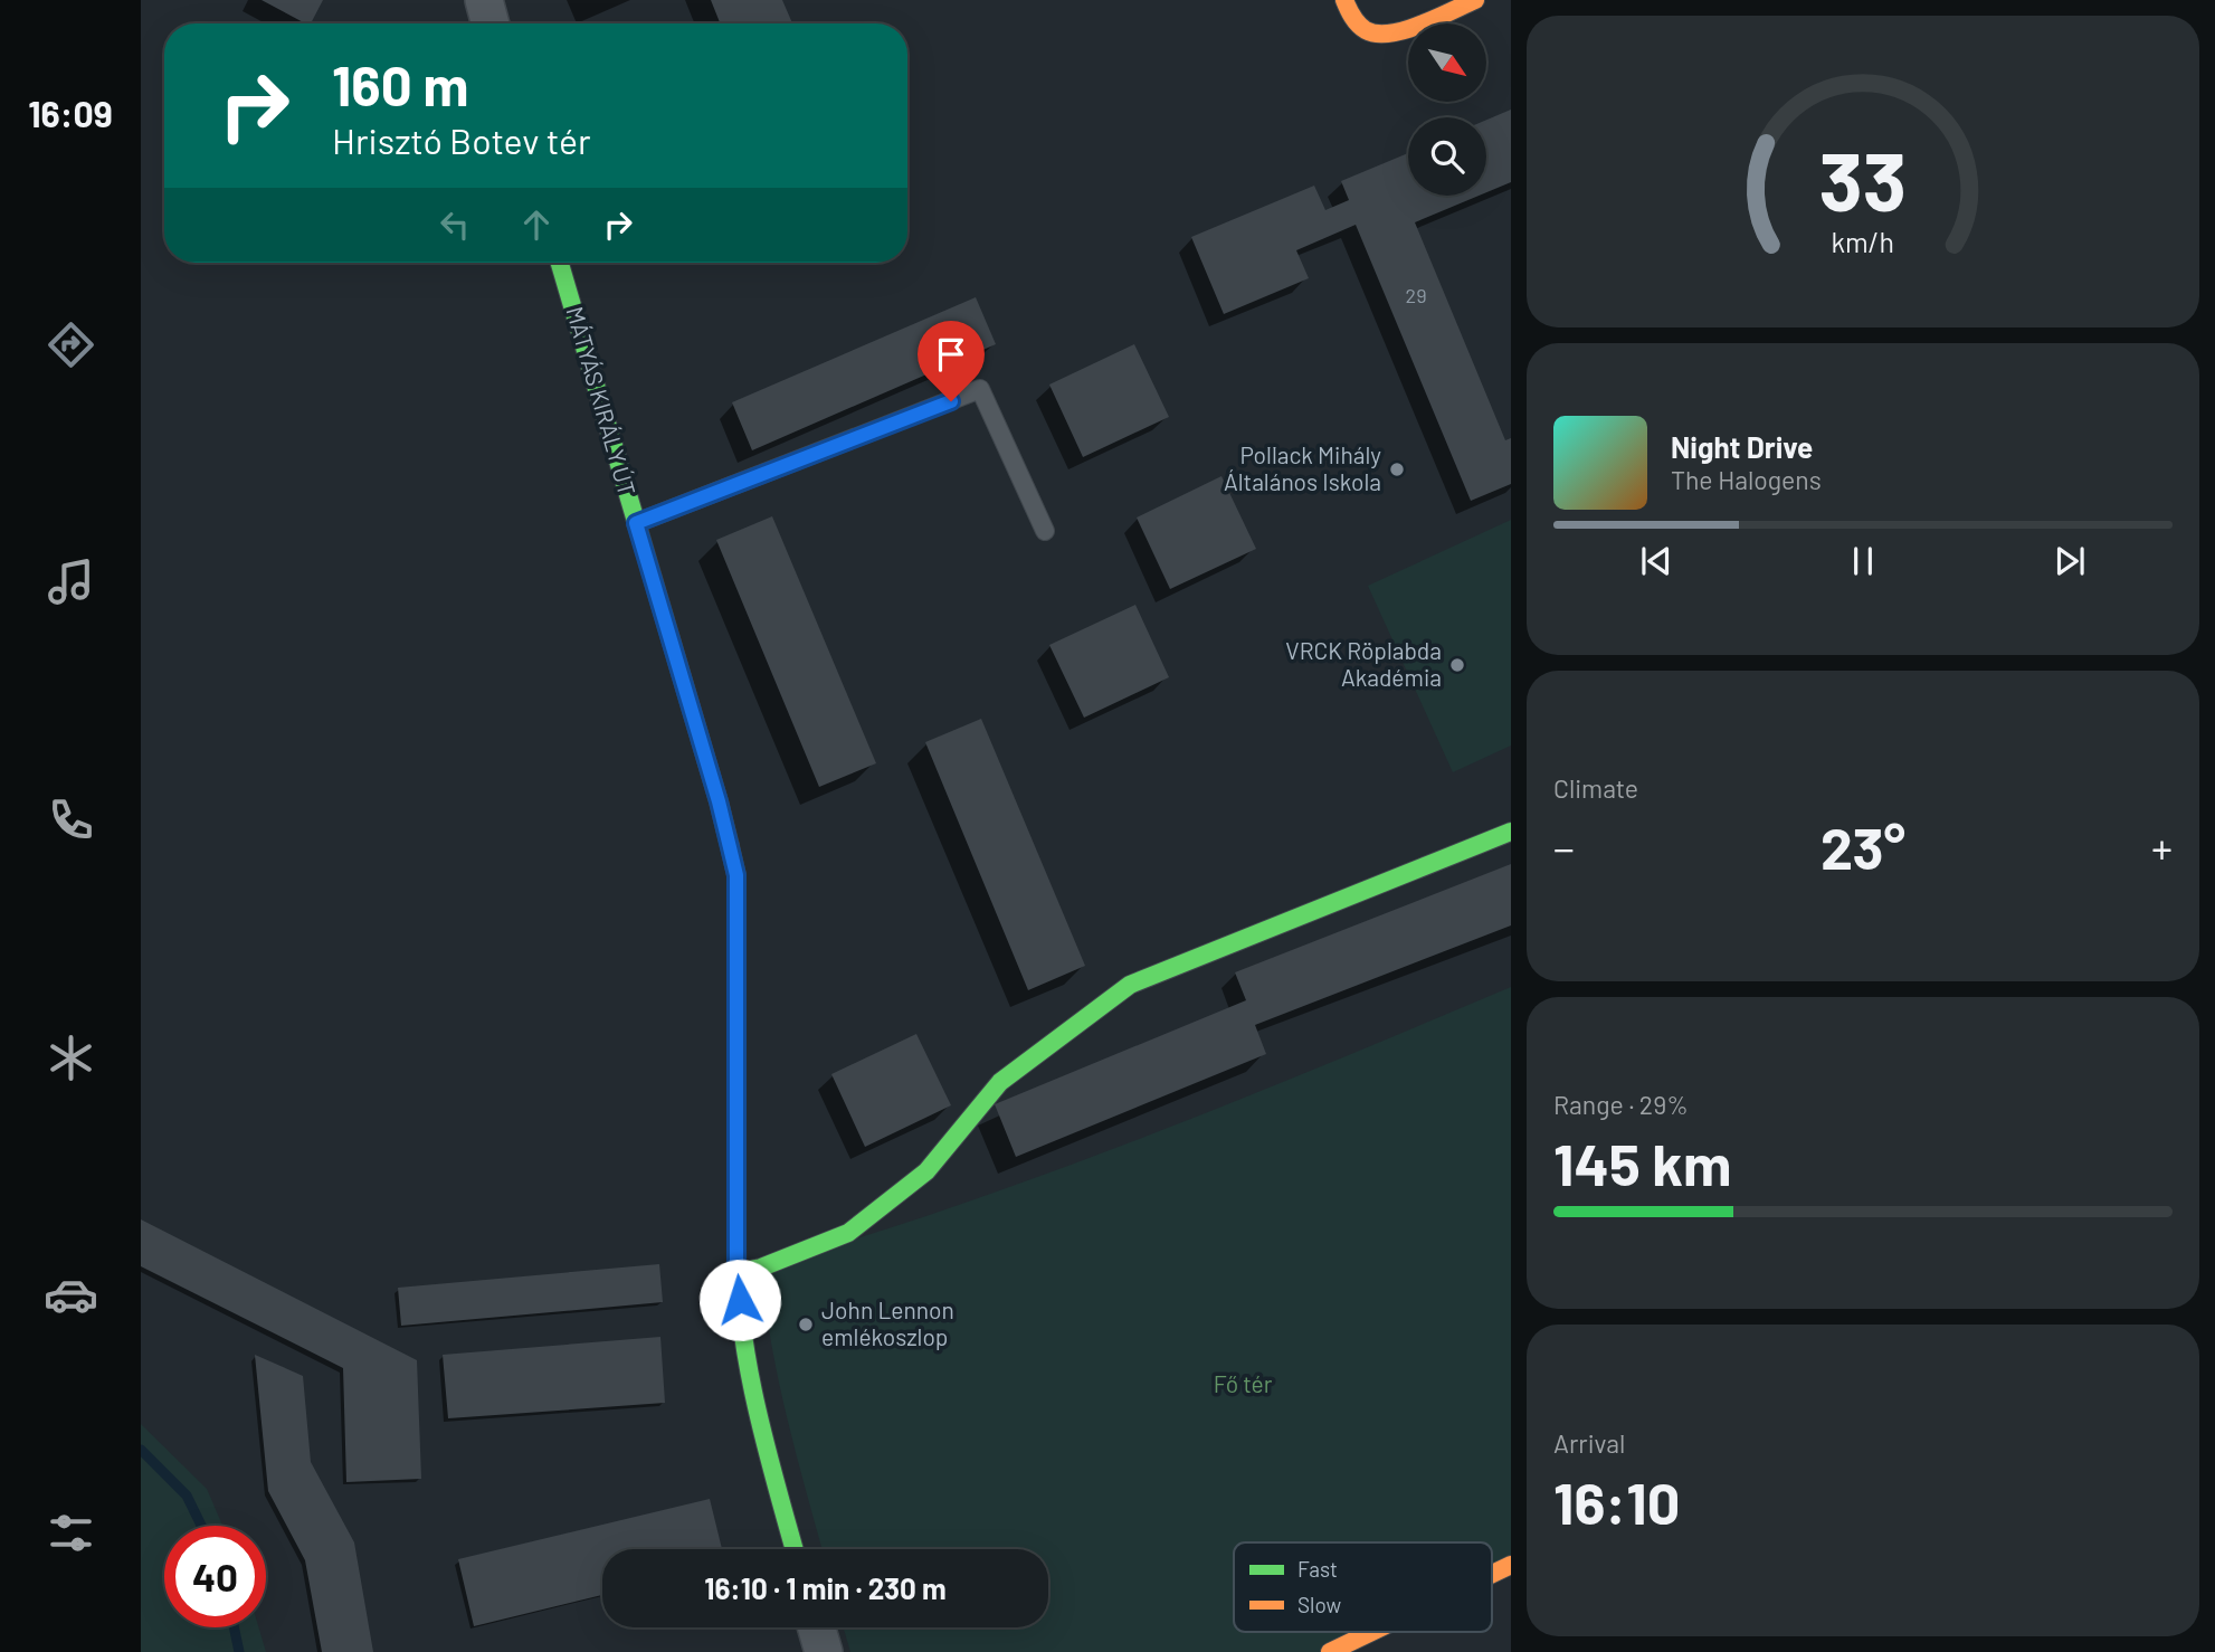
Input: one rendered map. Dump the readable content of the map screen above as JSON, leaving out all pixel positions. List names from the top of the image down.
{
  "streets": {
    "street": ["MÁTYÁS KIRÁLY ÚT"]
  },
  "parks": ["Fő tér"],
  "places": ["Pollack Mihály Általános Iskola", "VRCK Röplabda Akadémia", "John Lennon emlékoszlop"],
  "house_numbers": ["29"],
  "legend": ["Fast", "Slow"],
  "north": "bottom right",
  "page": {
    "tabs": "16:09",
    "turn": ["160 m", "Hrisztó Botev tér"],
    "song": ["Night Drive", "The Halogens"],
    "tile": [
      "Climate",
      ["Range · 29%", "145 km"],
      ["Arrival", "16:10"]
    ],
    "heat": ["−", "23°", "+"],
    "limit": "40",
    "trip": "16:10 · 1 min · 230 m",
    "gauge": ["33", "km/h"]
  }
}
